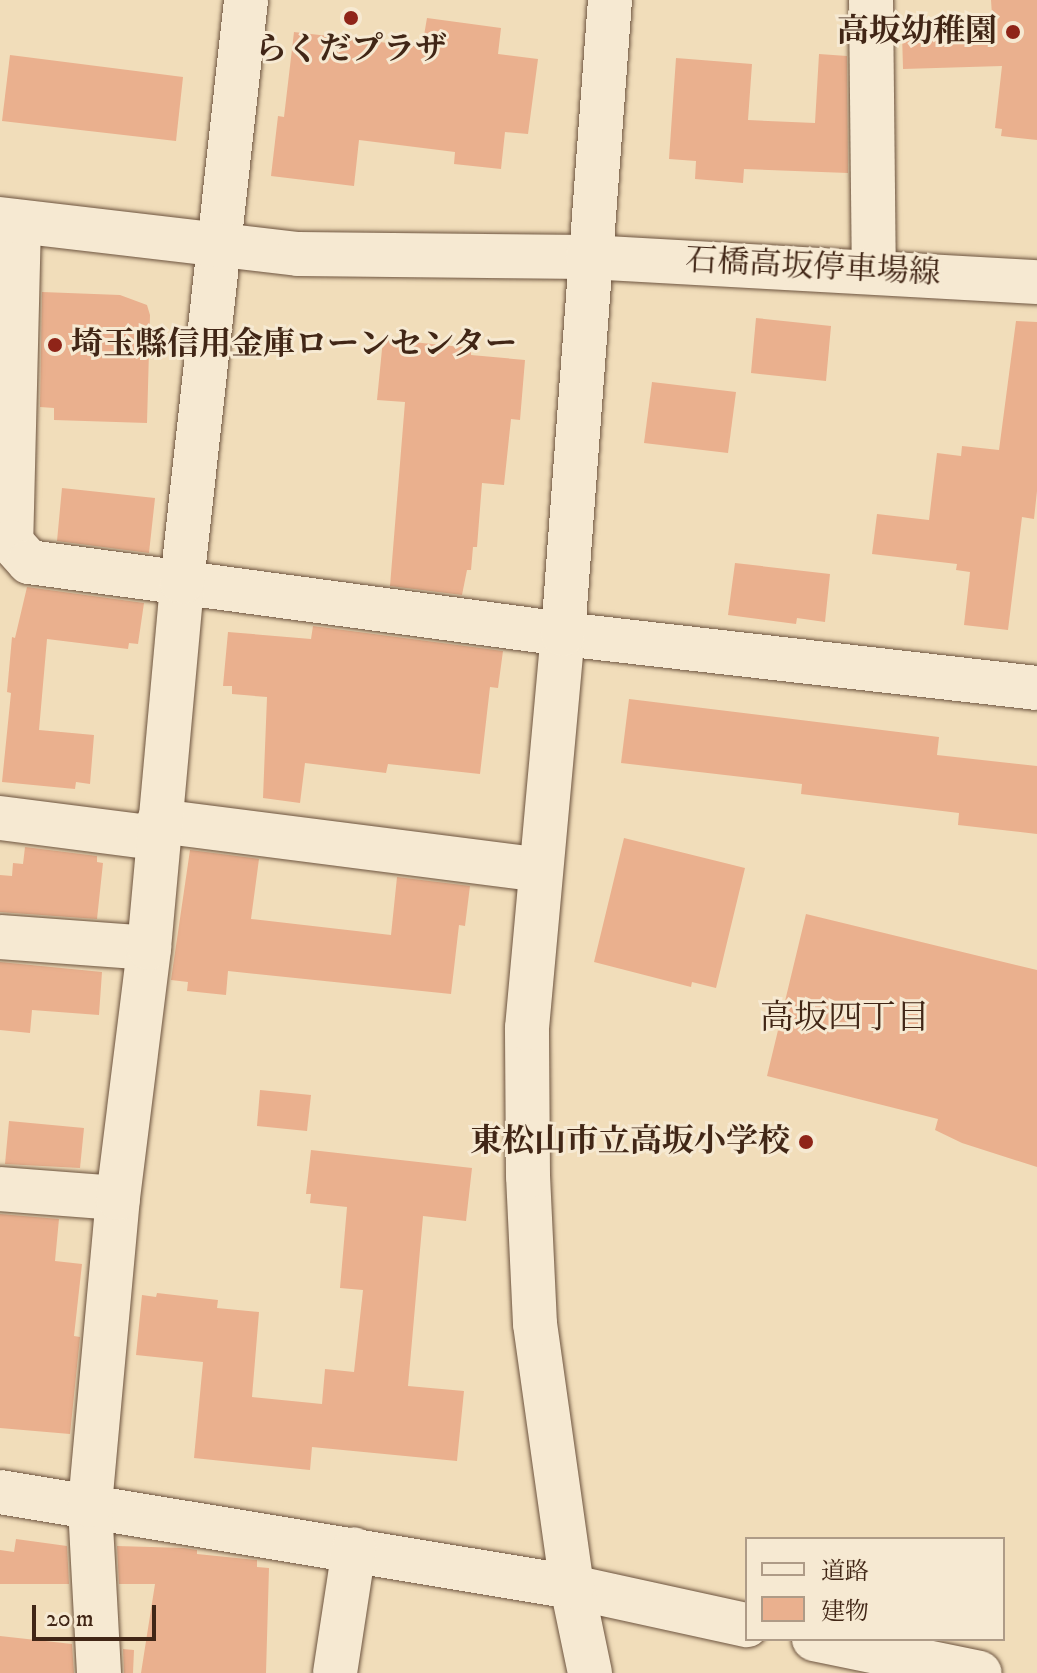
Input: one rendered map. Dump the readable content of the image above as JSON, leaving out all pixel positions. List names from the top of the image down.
{
  "streets": {
    "street": ["石橋高坂停車場線"]
  },
  "districts": ["高坂四丁目"],
  "places": [
    "らくだプラザ",
    "高坂幼稚園",
    "埼玉縣信用金庫ローンセンター",
    "東松山市立高坂小学校"
  ],
  "legend": ["道路", "建物"],
  "scale_bar": "20 m"
}
